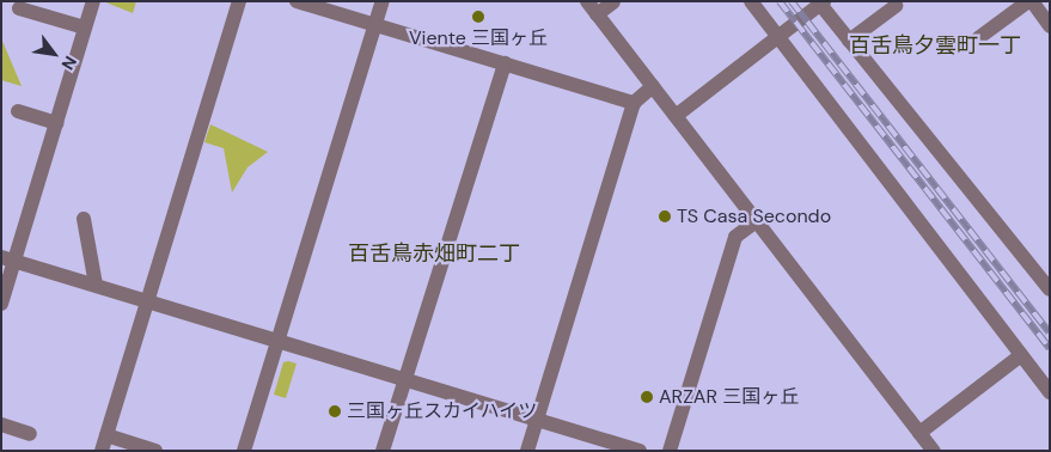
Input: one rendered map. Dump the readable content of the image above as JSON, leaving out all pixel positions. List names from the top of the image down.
{
  "districts": ["百舌鳥夕雲町一丁", "百舌鳥赤畑町二丁"],
  "places": [
    "Viente 三国ヶ丘",
    "TS Casa Secondo",
    "ARZAR 三国ヶ丘",
    "三国ヶ丘スカイハイツ"
  ],
  "north": "bottom right"
}
